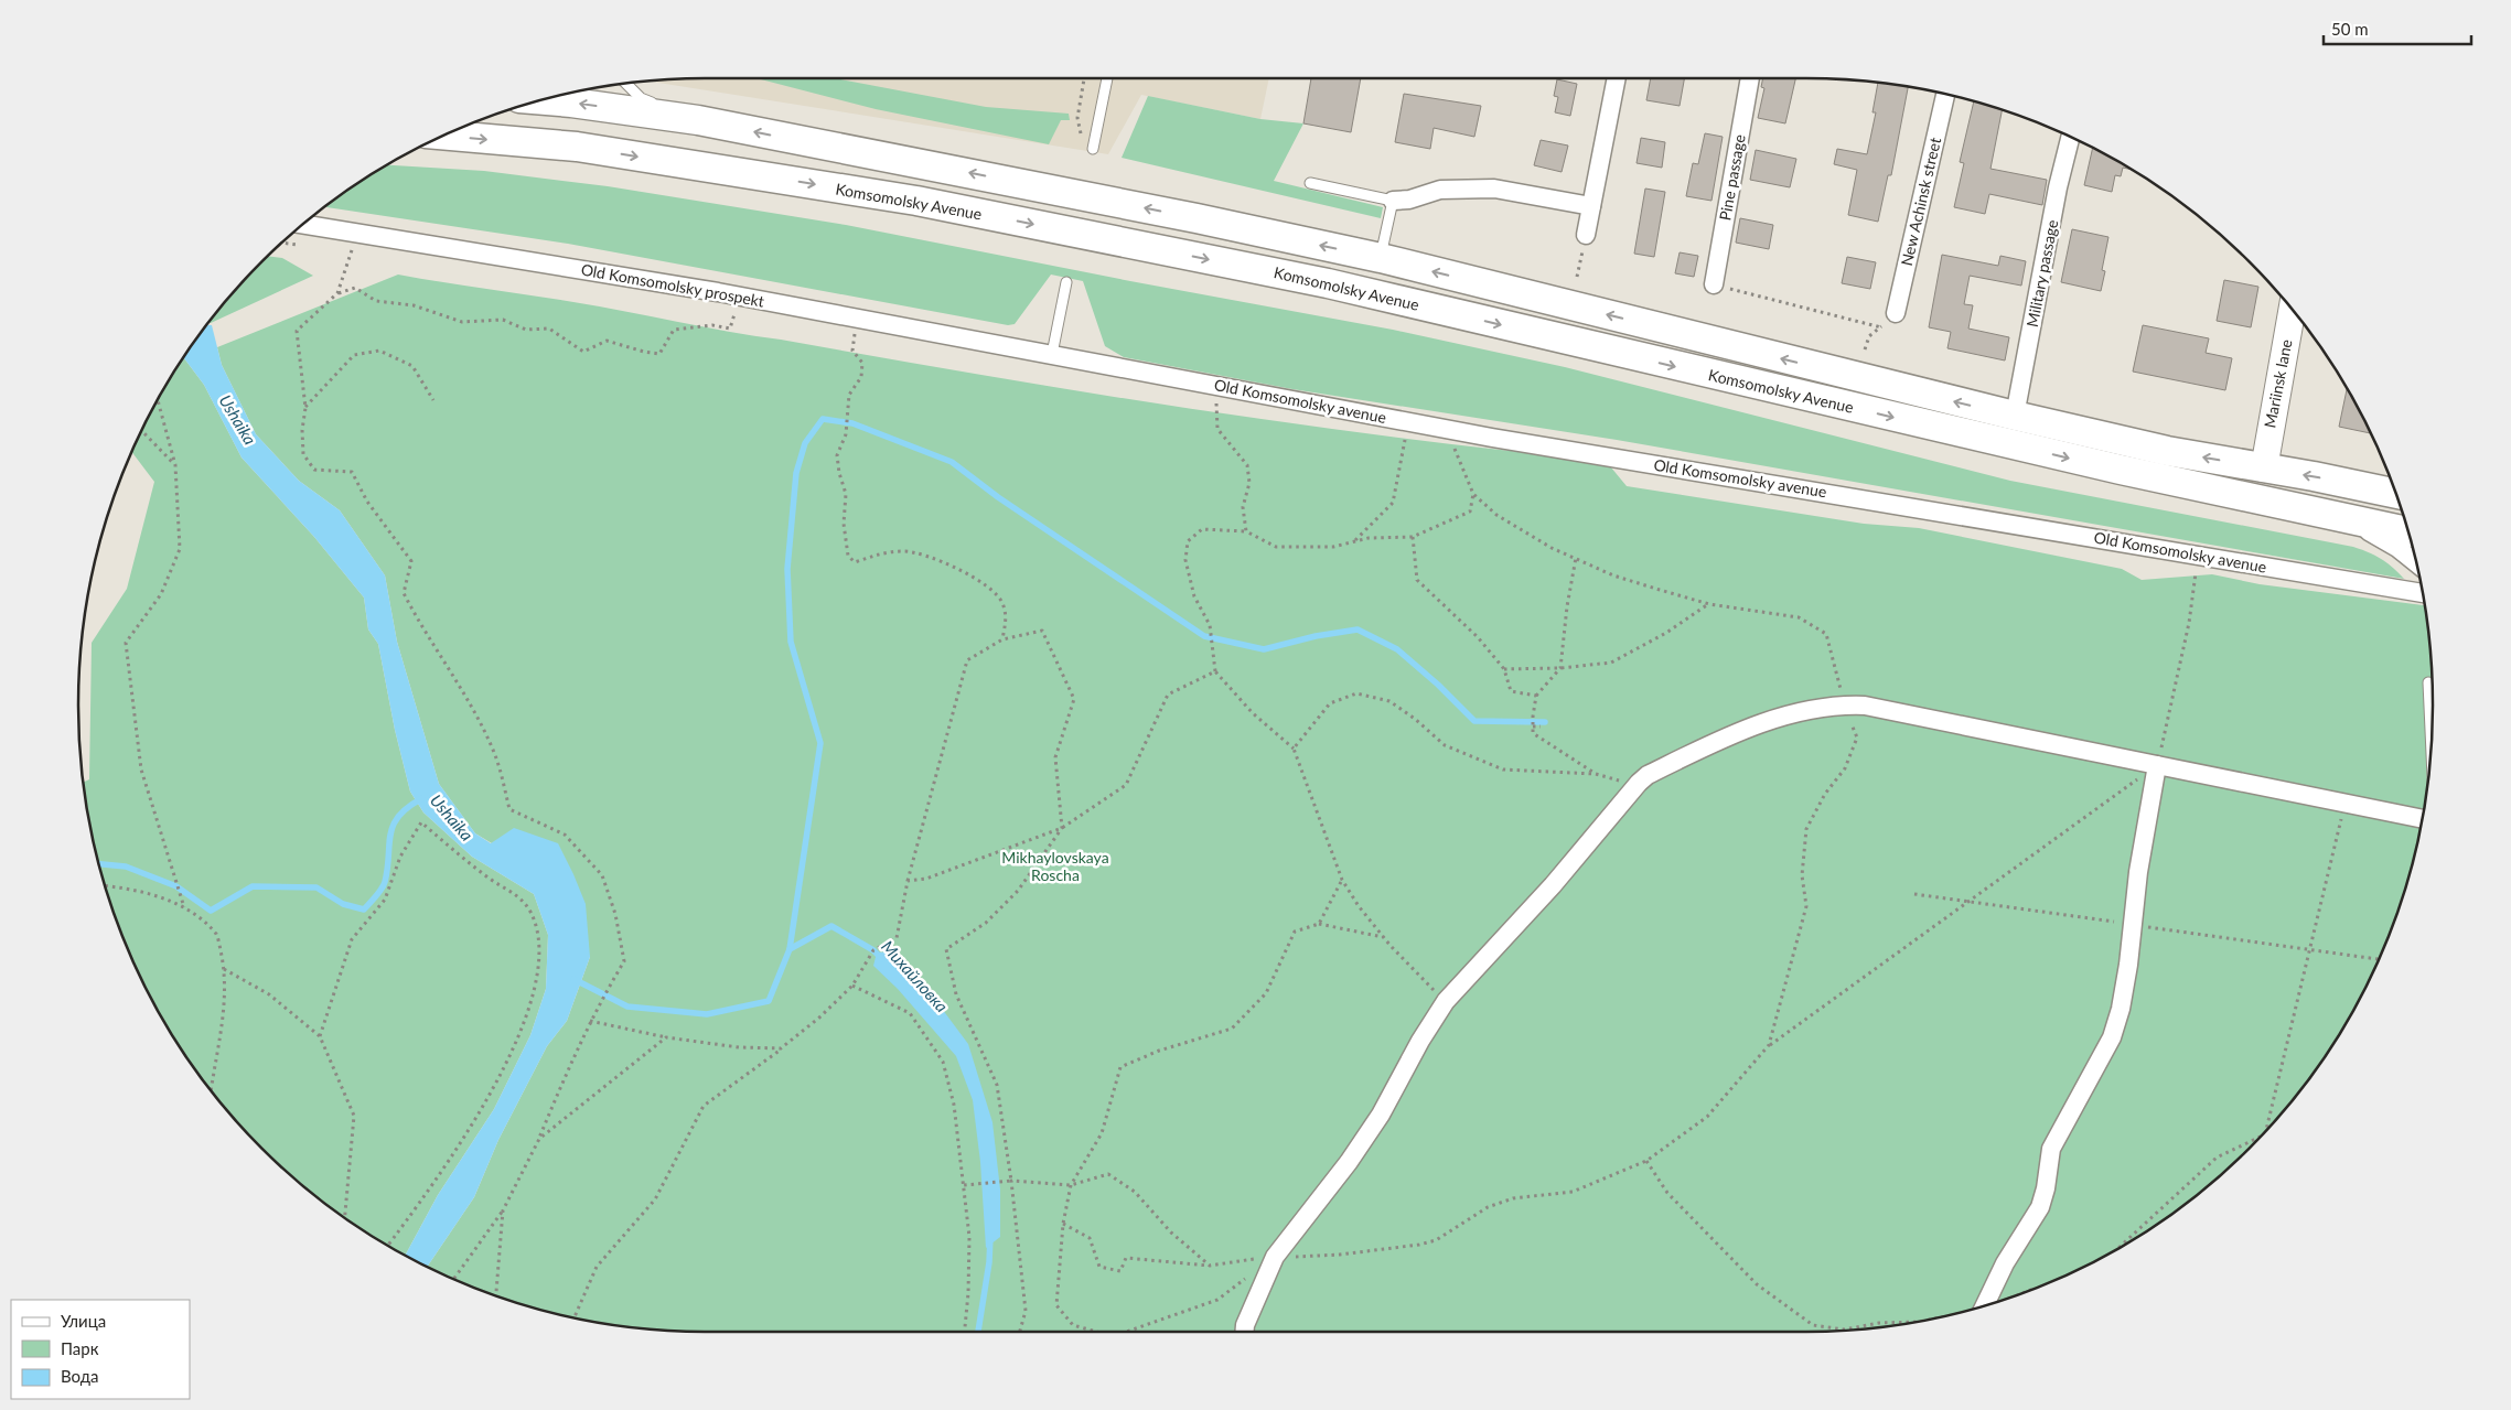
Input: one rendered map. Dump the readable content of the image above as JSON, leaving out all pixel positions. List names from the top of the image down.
{
  "streets": {
    "main road": ["Komsomolsky Avenue"],
    "street": [
      "Pine passage",
      "New Achinsk street",
      "Military passage",
      "Old Komsomolsky prospekt",
      "Mariinsk lane",
      "Old Komsomolsky avenue"
    ]
  },
  "crossings": [
    ["Komsomolsky Avenue", "Military passage"],
    ["Komsomolsky Avenue", "Mariinsk lane"],
    ["Old Komsomolsky prospekt", "Old Komsomolsky avenue"]
  ],
  "water": ["Ushaika", "Михайловка"],
  "parks": ["Mikhaylovskaya Roscha"],
  "legend": ["Улица", "Парк", "Вода"],
  "scale_bar": "50 m"
}
